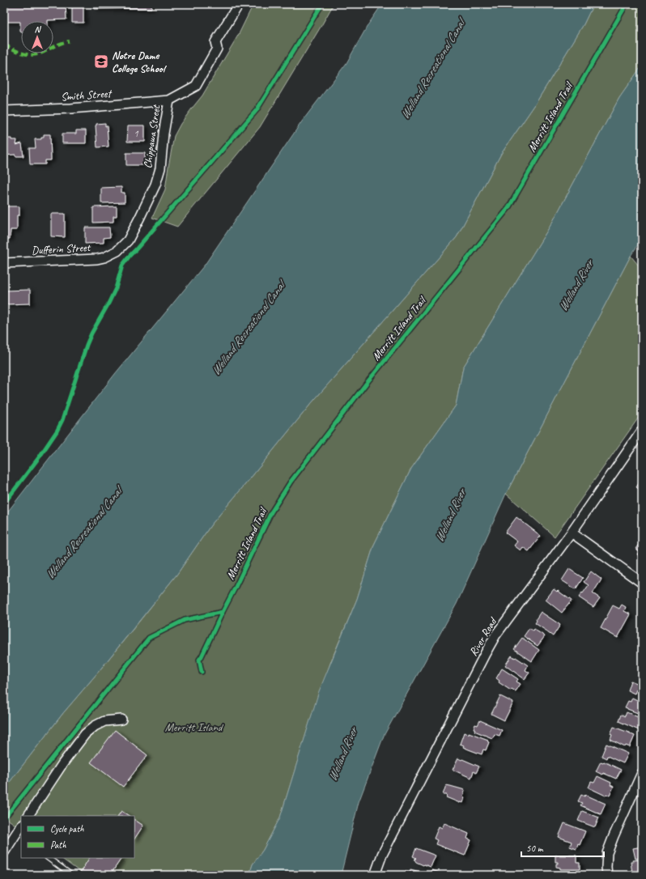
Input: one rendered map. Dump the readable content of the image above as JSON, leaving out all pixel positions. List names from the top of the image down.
{
  "streets": {
    "street": [
      "Smith Street",
      "Chippawa Street",
      "Dufferin Street",
      "River Road"
    ],
    "cycle path": ["Merritt Island Trail"]
  },
  "crossings": [
    ["Smith Street", "Chippawa Street"],
    ["Chippawa Street", "Dufferin Street"]
  ],
  "water": ["Welland Recreational Canal", "Welland River"],
  "parks": ["Merritt Island"],
  "places": {
    "school or university": ["Notre Dame College School"]
  },
  "house_numbers": ["1"],
  "legend": ["Cycle path", "Path"],
  "scale_bar": "50 m",
  "north": "top"
}
